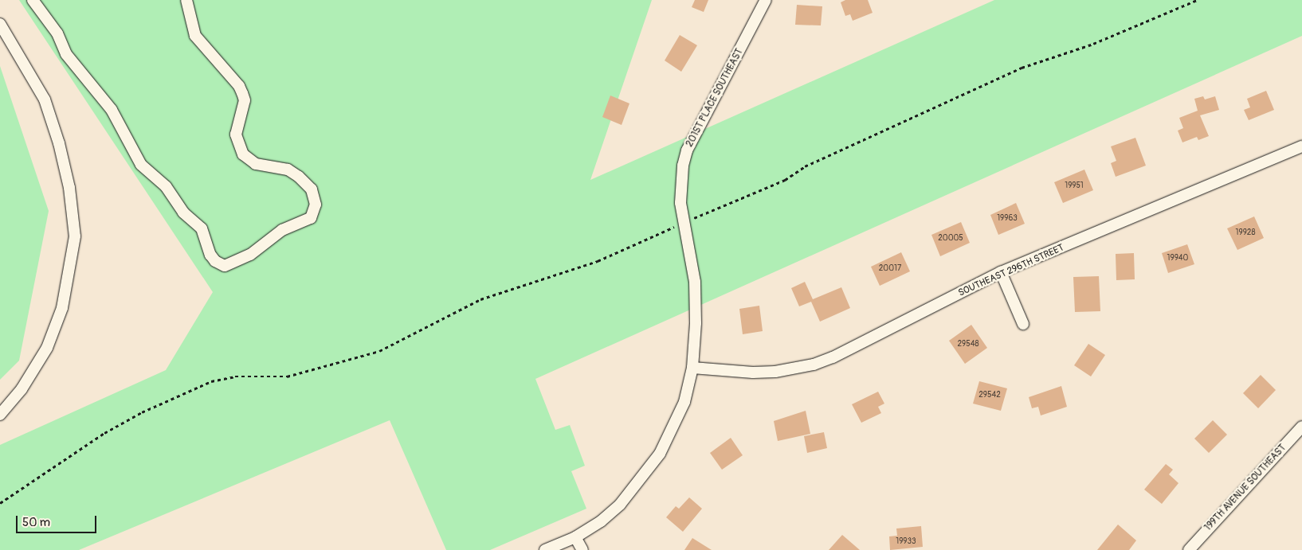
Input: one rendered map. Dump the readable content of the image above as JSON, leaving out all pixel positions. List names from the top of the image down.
{
  "streets": {
    "street": ["201ST PLACE SOUTHEAST", "SOUTHEAST 296TH STREET", "199TH AVENUE SOUTHEAST"]
  },
  "crossings": [
    ["201ST PLACE SOUTHEAST", "SOUTHEAST 296TH STREET"]
  ],
  "house_numbers": [
    "19951",
    "19963",
    "19928",
    "20005",
    "19940",
    "20017",
    "29548",
    "29542",
    "19933"
  ],
  "scale_bar": "50 m"
}
